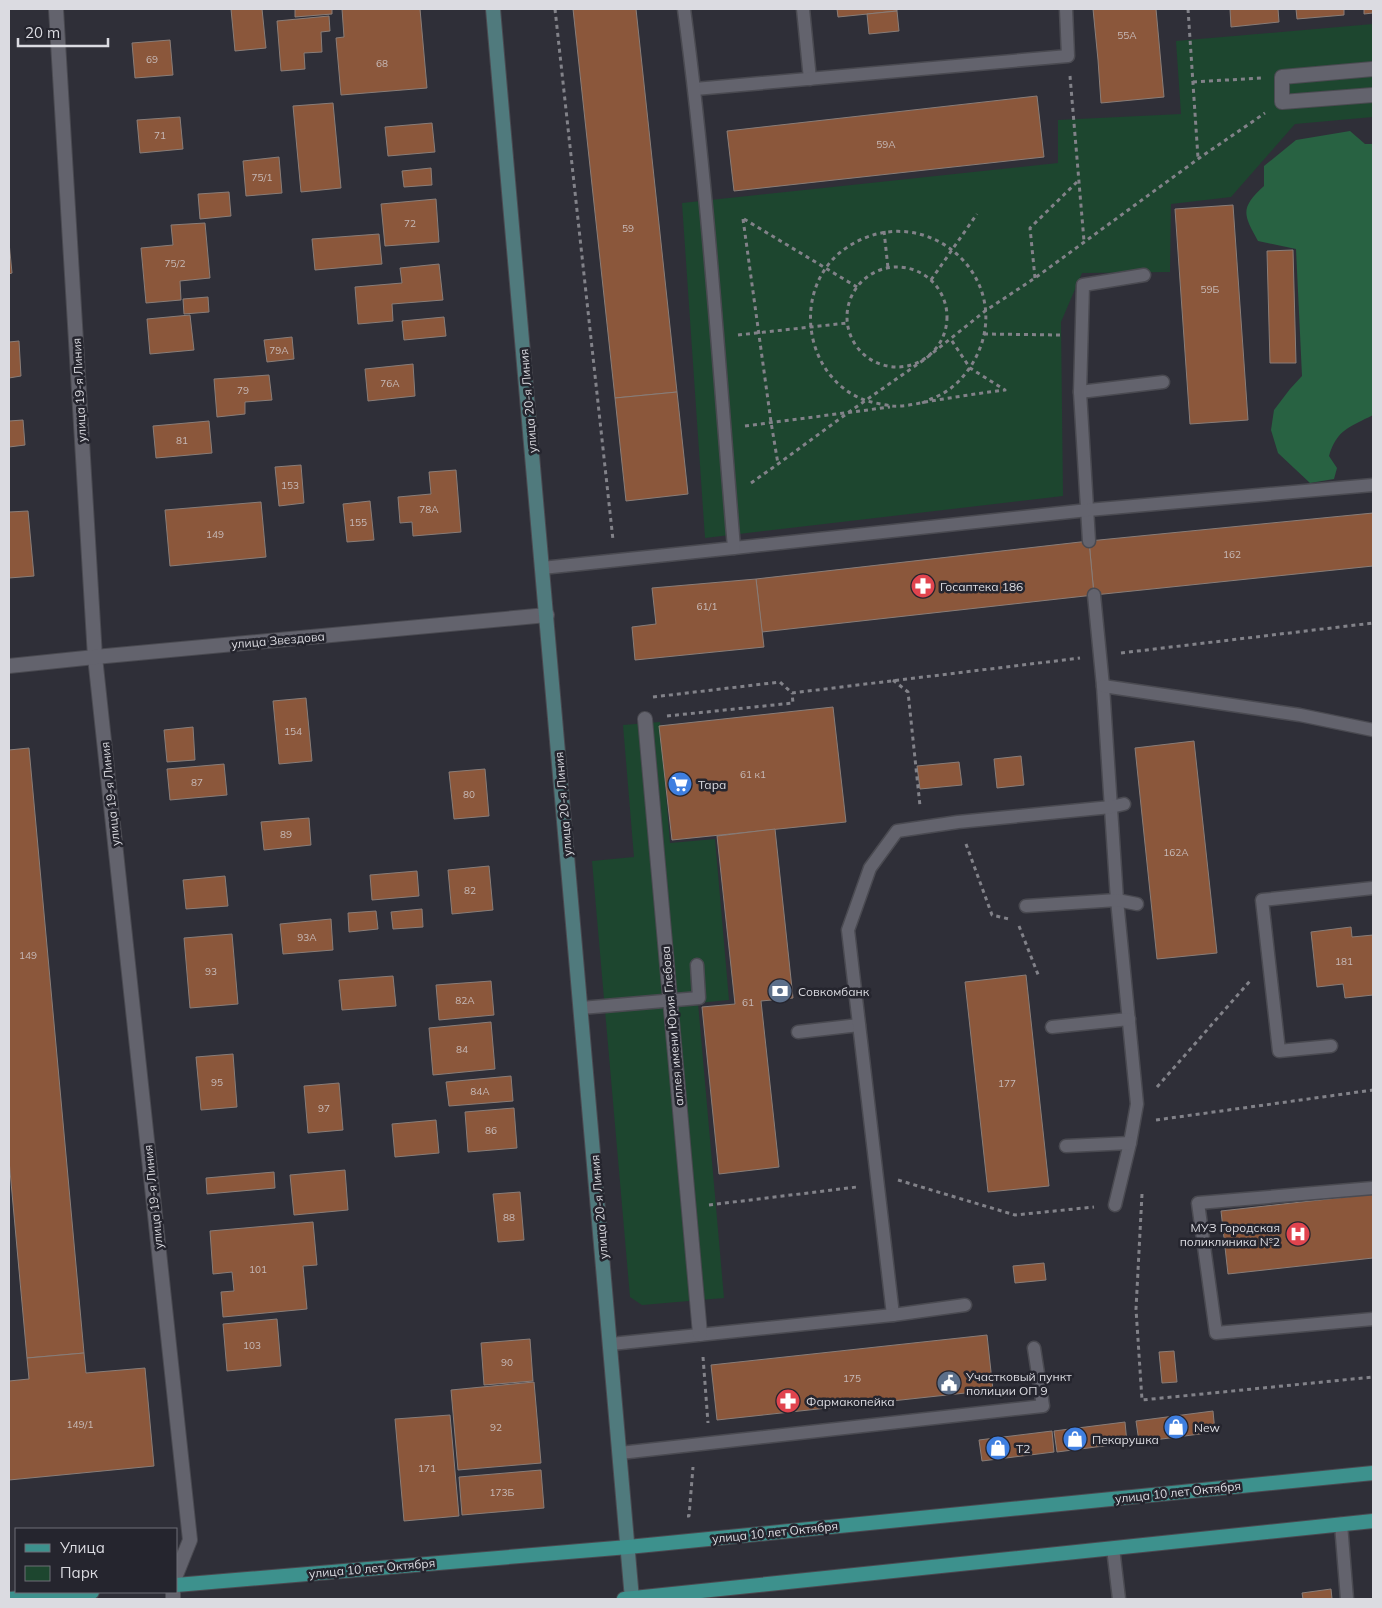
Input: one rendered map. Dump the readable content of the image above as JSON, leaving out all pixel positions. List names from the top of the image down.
{
  "streets": {
    "main road": ["улица 20-я Линия", "улица 10 лет Октября"],
    "street": ["улица 19-я Линия", "улица Звездова", "аллея имени Юрия Глебова"]
  },
  "crossings": [
    ["улица 19-я Линия", "улица Звездова"],
    ["улица 20-я Линия", "улица Звездова"],
    ["улица 20-я Линия", "улица 10 лет Октября"]
  ],
  "places": {
    "pharmacy": ["Госаптека 186", "Фармакопейка"],
    "supermarket": ["Тара"],
    "bank": ["Совкомбанк"],
    "hospital": ["МУЗ Городская поликлиника №2"],
    "public building": ["Участковый пункт полиции ОП 9"],
    "shop": ["New", "Пекарушка", "T2"]
  },
  "house_numbers": [
    "55А",
    "69",
    "68",
    "71",
    "59А",
    "75/1",
    "72",
    "59",
    "75/2",
    "59Б",
    "79А",
    "76А",
    "79",
    "81",
    "153",
    "78А",
    "155",
    "149",
    "162",
    "61/1",
    "154",
    "61 к1",
    "87",
    "80",
    "89",
    "162А",
    "82",
    "93А",
    "149",
    "181",
    "93",
    "82А",
    "61",
    "84",
    "95",
    "177",
    "84А",
    "97",
    "86",
    "88",
    "101",
    "103",
    "90",
    "175",
    "149/1",
    "92",
    "171",
    "173Б"
  ],
  "legend": ["Улица", "Парк"],
  "scale_bar": "20 m"
}
